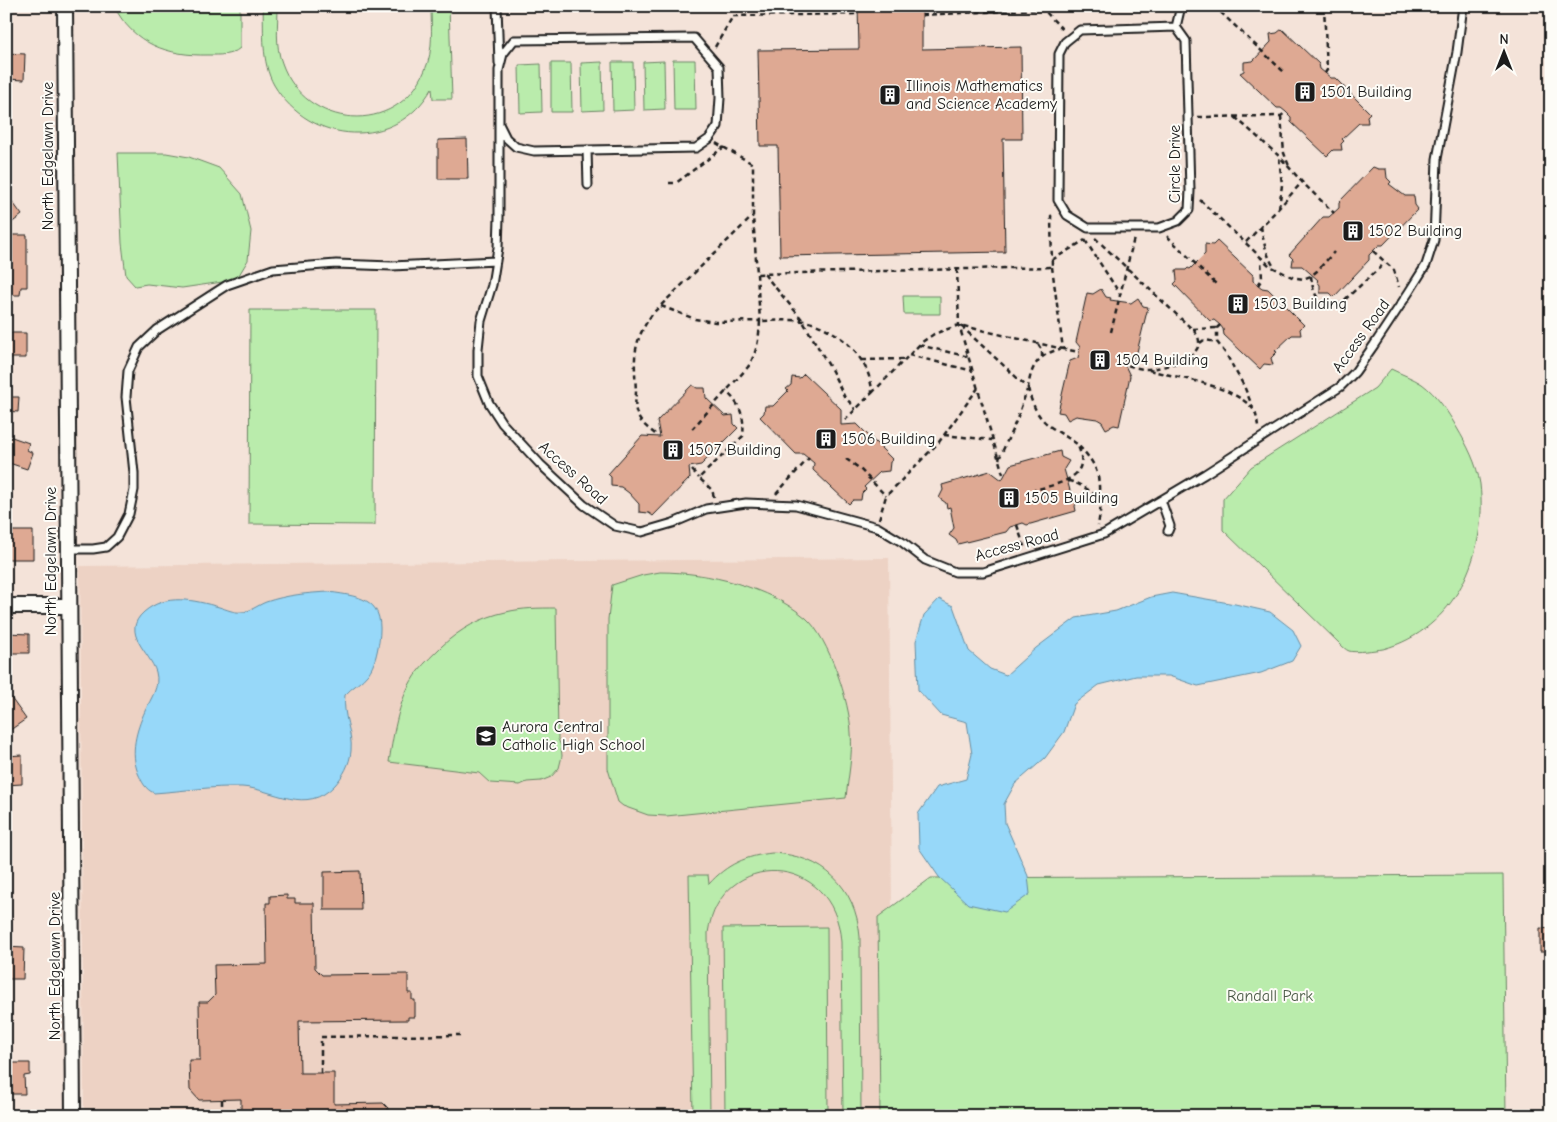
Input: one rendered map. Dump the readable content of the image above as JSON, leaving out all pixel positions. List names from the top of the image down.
{
  "streets": {
    "street": ["North Edgelawn Drive"],
    "lane": ["Circle Drive", "Access Road"]
  },
  "parks": ["Randall Park"],
  "places": {
    "building": [
      "1501 Building",
      "Illinois Mathematics and Science Academy",
      "1502 Building",
      "1503 Building",
      "1504 Building",
      "1506 Building",
      "1507 Building",
      "1505 Building"
    ],
    "school or university": ["Aurora Central Catholic High School"]
  },
  "north": "top"
}
